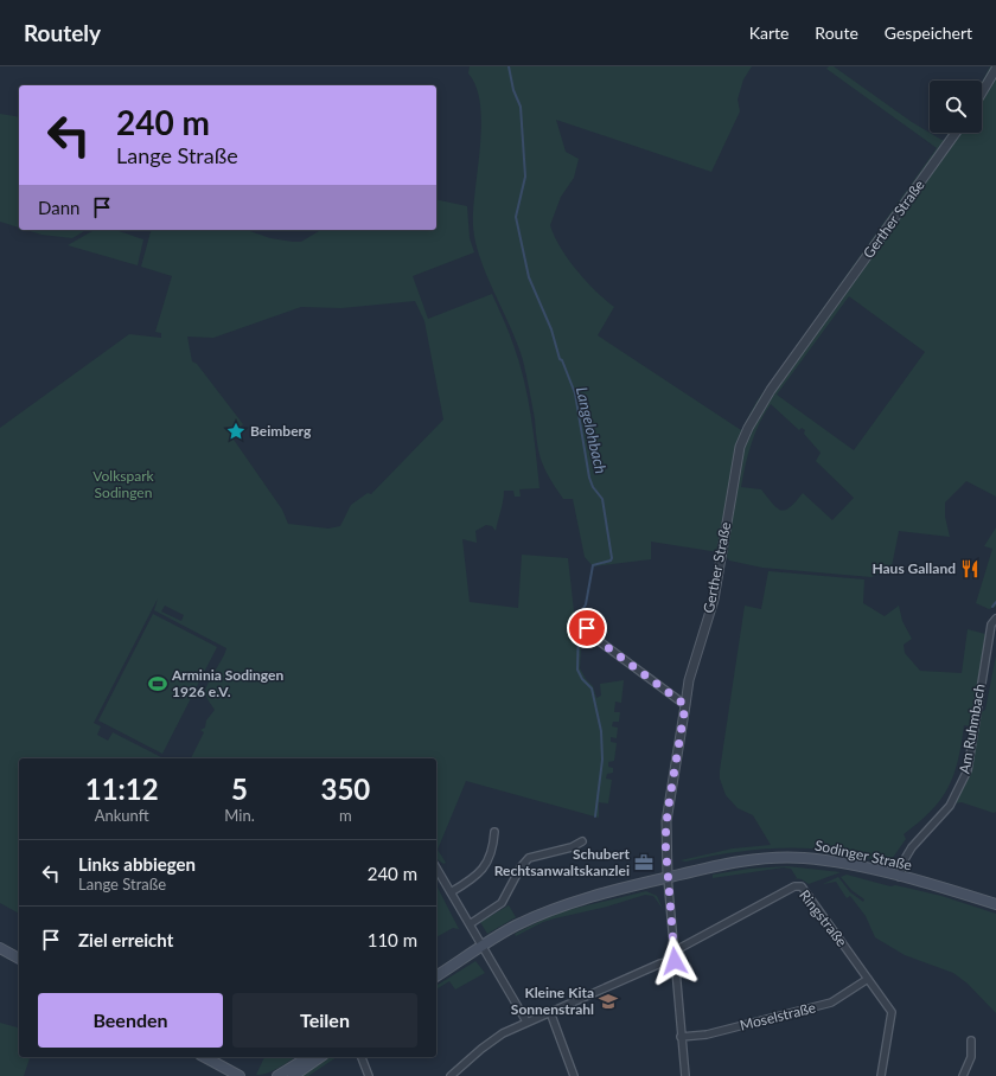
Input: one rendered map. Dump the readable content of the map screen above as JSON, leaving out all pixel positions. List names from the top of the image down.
{
  "streets": {
    "main road": ["Sodinger Straße"],
    "street": [
      "Gerther Straße",
      "Am Ruhmbach",
      "Ringstraße",
      "Moselstraße"
    ]
  },
  "crossings": [
    ["Gerther Straße", "Sodinger Straße"],
    ["Gerther Straße", "Ringstraße"],
    ["Gerther Straße", "Moselstraße"],
    ["Am Ruhmbach", "Sodinger Straße"],
    ["Ringstraße", "Moselstraße"]
  ],
  "water": ["Langelohbach"],
  "parks": ["Volkspark Sodingen"],
  "places": {
    "place": ["Beimberg"],
    "restaurant": ["Haus Galland"],
    "sports": ["Arminia Sodingen 1926 e.V."],
    "office": ["Schubert Rechtsanwaltskanzlei"],
    "school or university": ["Kleine Kita Sonnenstrahl"]
  },
  "page": {
    "header": "Routely",
    "nav": ["Karte", "Route", "Gespeichert"],
    "turn": ["240 m", "Lange Straße"],
    "then": "Dann",
    "eta": [
      "11:12",
      "Ankunft",
      "5",
      "Min.",
      "350",
      "m"
    ],
    "list": [
      {
        "name": "Links abbiegen",
        "note": "Lange Straße",
        "value": "240 m"
      },
      {
        "name": "Ziel erreicht",
        "value": "110 m"
      }
    ],
    "buttons": ["Beenden", "Teilen"]
  }
}
